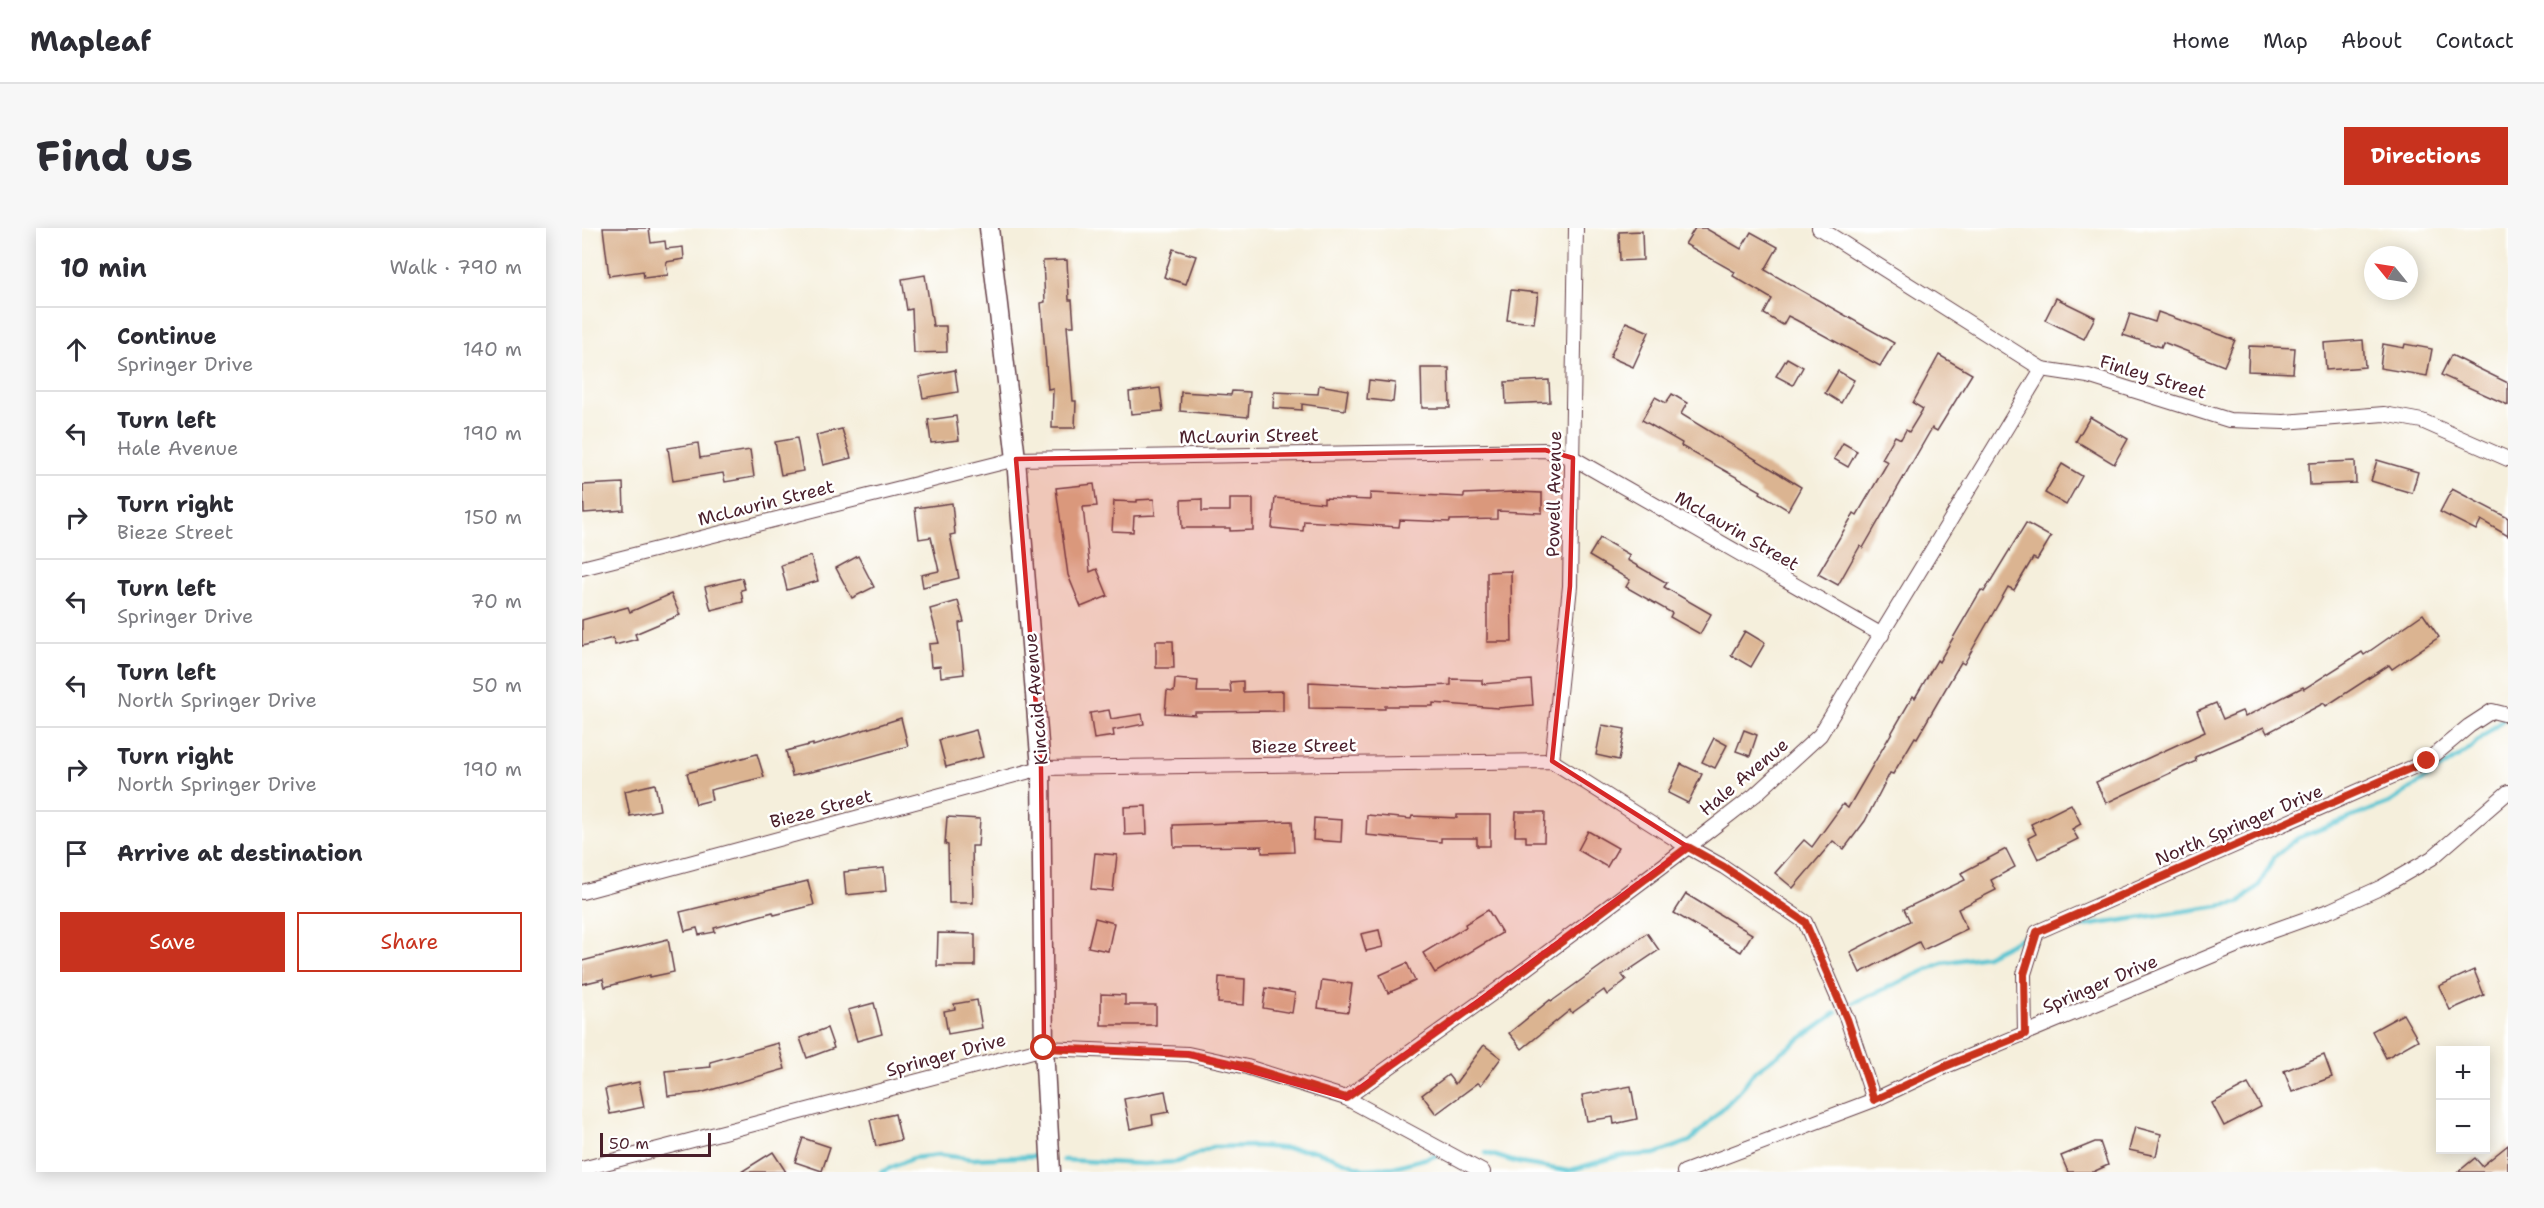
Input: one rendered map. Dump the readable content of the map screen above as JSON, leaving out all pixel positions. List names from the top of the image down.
{
  "streets": {
    "street": [
      "Finley Street",
      "McLaurin Street",
      "Powell Avenue",
      "Kincaid Avenue",
      "Bieze Street",
      "Hale Avenue",
      "North Springer Drive",
      "Springer Drive"
    ]
  },
  "crossings": [
    ["Finley Street", "Hale Avenue"],
    ["McLaurin Street", "Powell Avenue"],
    ["McLaurin Street", "Kincaid Avenue"],
    ["McLaurin Street", "Hale Avenue"],
    ["Powell Avenue", "Bieze Street"],
    ["Kincaid Avenue", "Bieze Street"],
    ["Kincaid Avenue", "Springer Drive"],
    ["Hale Avenue", "Springer Drive"],
    ["North Springer Drive", "Springer Drive"]
  ],
  "scale_bar": "50 m",
  "north": "top left",
  "page": {
    "header": "Mapleaf",
    "nav": [
      "Home",
      "Map",
      "About",
      "Contact"
    ],
    "buttons": [
      "Directions",
      ["Save", "Share"]
    ],
    "title": "Find us",
    "heading": ["10 min", "Walk · 790 m"],
    "list": [
      ["Continue", "Springer Drive", "140 m"],
      ["Turn left", "Hale Avenue", "190 m"],
      ["Turn right", "Bieze Street", "150 m"],
      ["Turn left", "Springer Drive", "70 m"],
      ["Turn left", "North Springer Drive", "50 m"],
      ["Turn right", "North Springer Drive", "190 m"],
      "Arrive at destination"
    ],
    "map_buttons": ["+", "−"],
    "scale": "50 m"
  }
}
